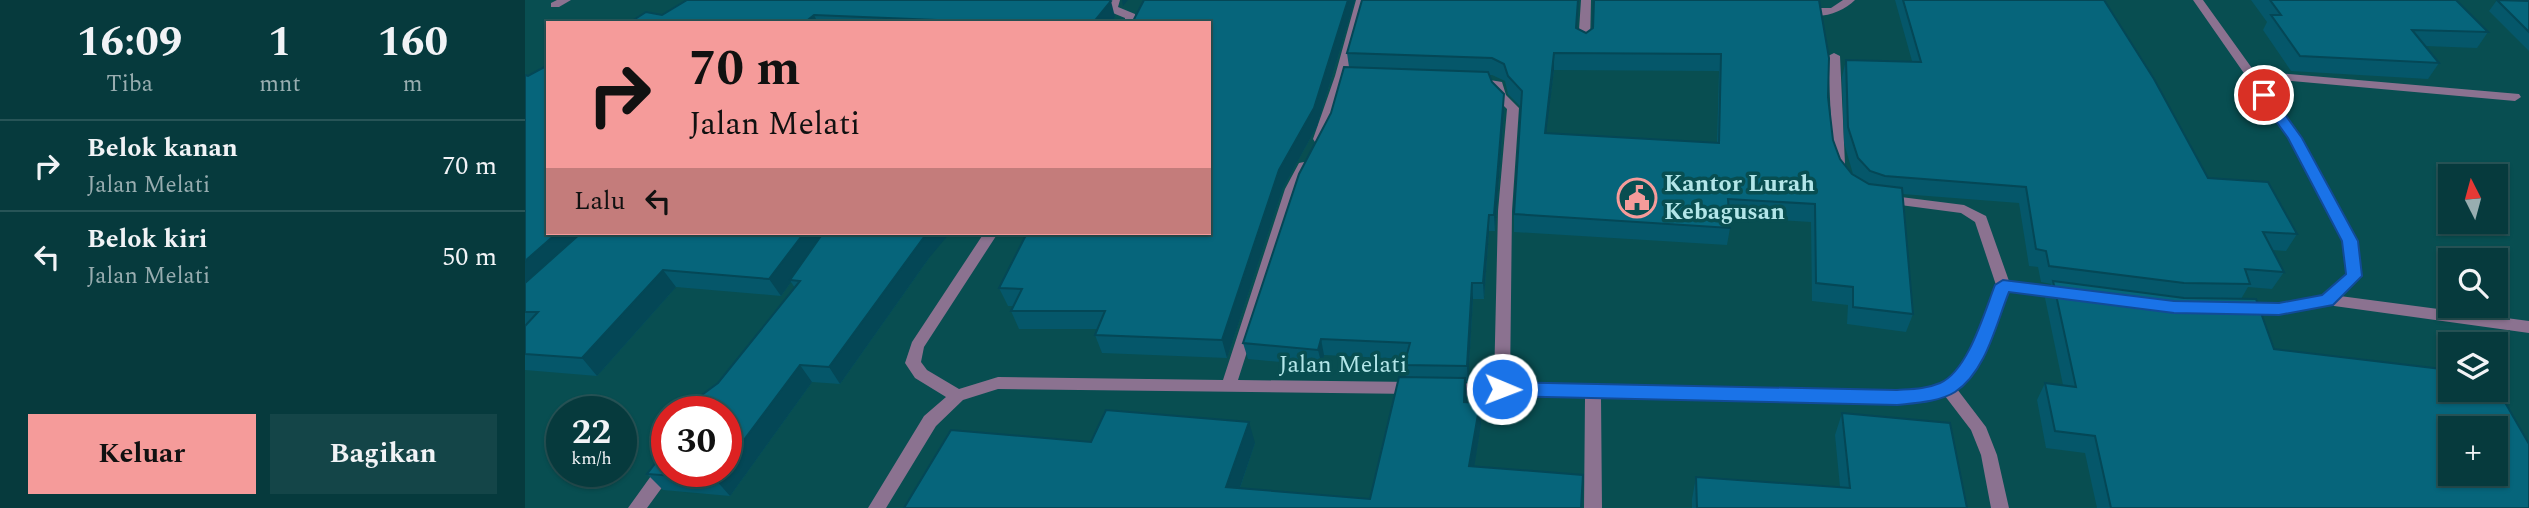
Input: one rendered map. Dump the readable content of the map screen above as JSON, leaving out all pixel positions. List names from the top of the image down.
{
  "streets": {
    "street": ["Jalan Melati"]
  },
  "places": {
    "public building": ["Kantor Lurah Kebagusan"]
  },
  "north": "top",
  "page": {
    "eta": [
      "16:09",
      "Tiba",
      "1",
      "mnt",
      "160",
      "m"
    ],
    "turn": ["70 m", "Jalan Melati"],
    "list": [
      {
        "name": "Belok kanan",
        "note": "Jalan Melati",
        "value": "70 m"
      },
      {
        "name": "Belok kiri",
        "note": "Jalan Melati",
        "value": "50 m"
      }
    ],
    "map_buttons": "+",
    "then": "Lalu",
    "speed": "22 km/h",
    "limit": "30",
    "buttons": ["Keluar", "Bagikan"]
  }
}
